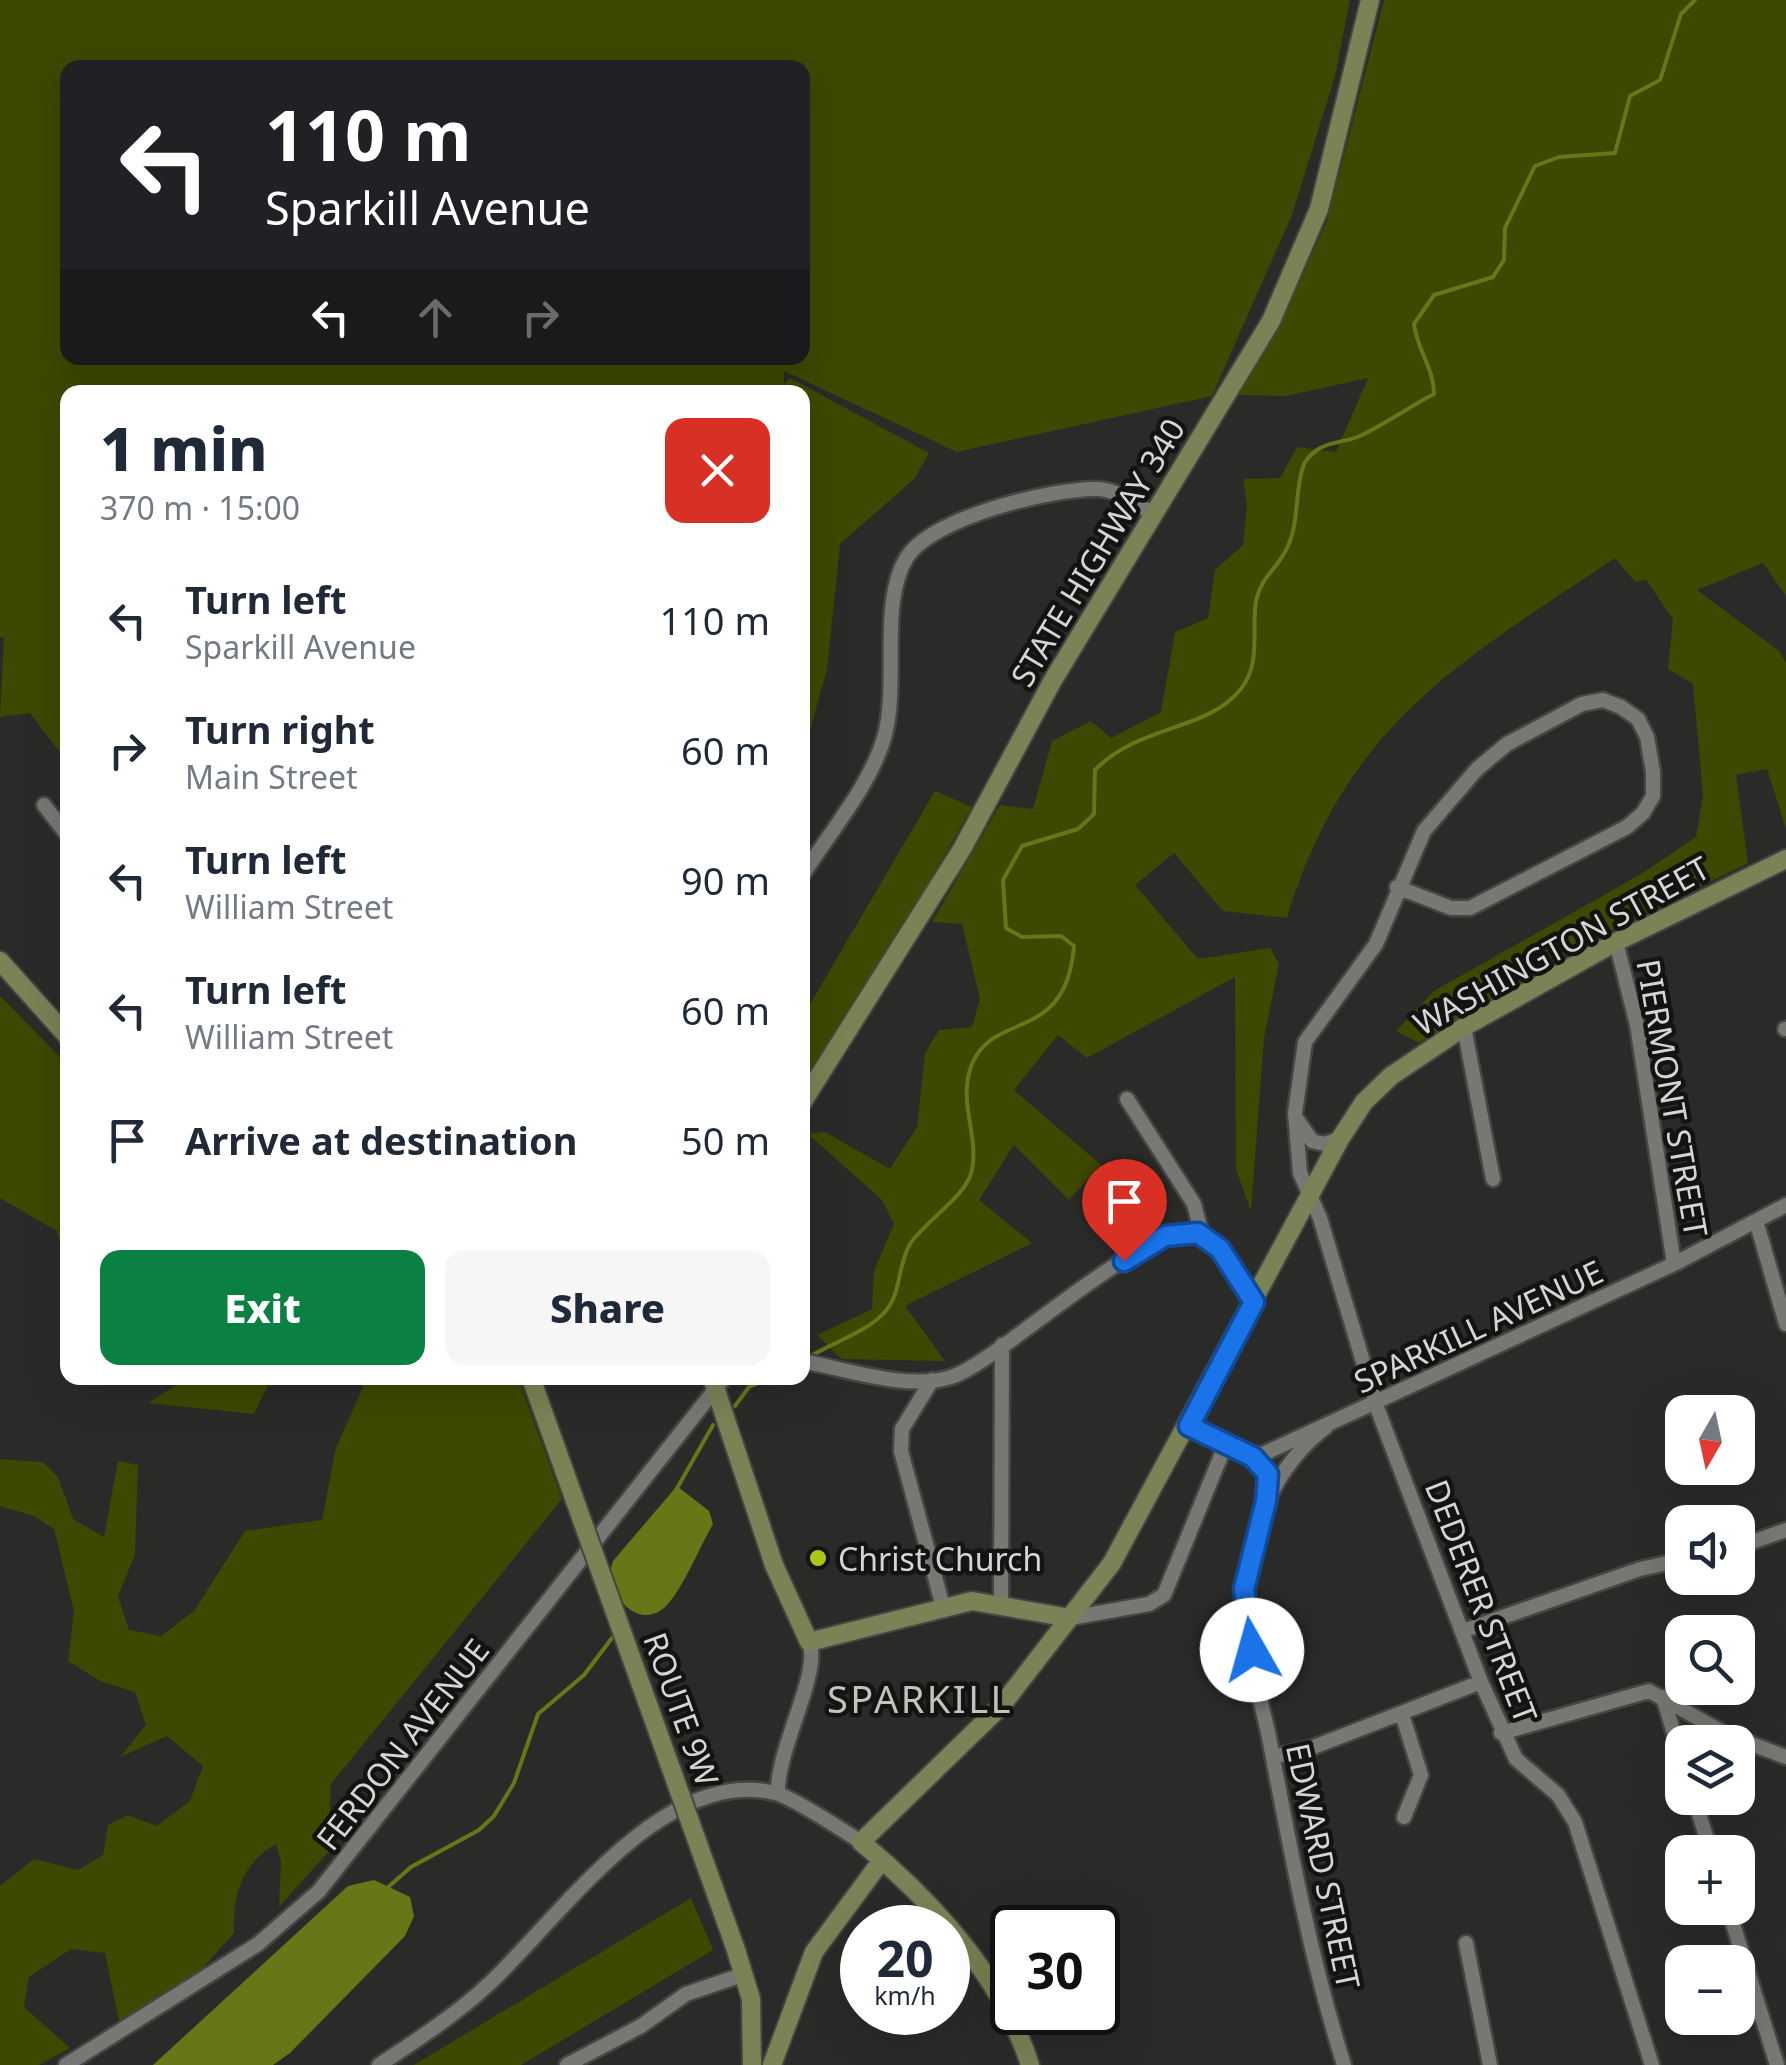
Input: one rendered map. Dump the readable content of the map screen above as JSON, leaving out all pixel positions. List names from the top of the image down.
{
  "streets": {
    "main road": ["STATE HIGHWAY 340", "WASHINGTON STREET", "ROUTE 9W"],
    "street": [
      "PIERMONT STREET",
      "SPARKILL AVENUE",
      "DEDERER STREET",
      "FERDON AVENUE",
      "EDWARD STREET"
    ]
  },
  "crossings": [
    ["WASHINGTON STREET", "PIERMONT STREET"],
    ["WASHINGTON STREET", "DEDERER STREET"],
    ["PIERMONT STREET", "SPARKILL AVENUE"],
    ["SPARKILL AVENUE", "DEDERER STREET"]
  ],
  "districts": ["SPARKILL"],
  "places": ["Christ Church"],
  "north": "bottom",
  "page": {
    "turn": ["110 m", "Sparkill Avenue"],
    "heading": ["1 min", "370 m · 15:00"],
    "list": [
      {
        "name": "Turn left",
        "note": "Sparkill Avenue",
        "value": "110 m"
      },
      {
        "name": "Turn right",
        "note": "Main Street",
        "value": "60 m"
      },
      {
        "name": "Turn left",
        "note": "William Street",
        "value": "90 m"
      },
      {
        "name": "Turn left",
        "note": "William Street",
        "value": "60 m"
      },
      {
        "name": "Arrive at destination",
        "value": "50 m"
      }
    ],
    "buttons": ["Exit", "Share"],
    "map_buttons": ["+", "−"],
    "speed": "20 km/h",
    "limit": "30"
  }
}
